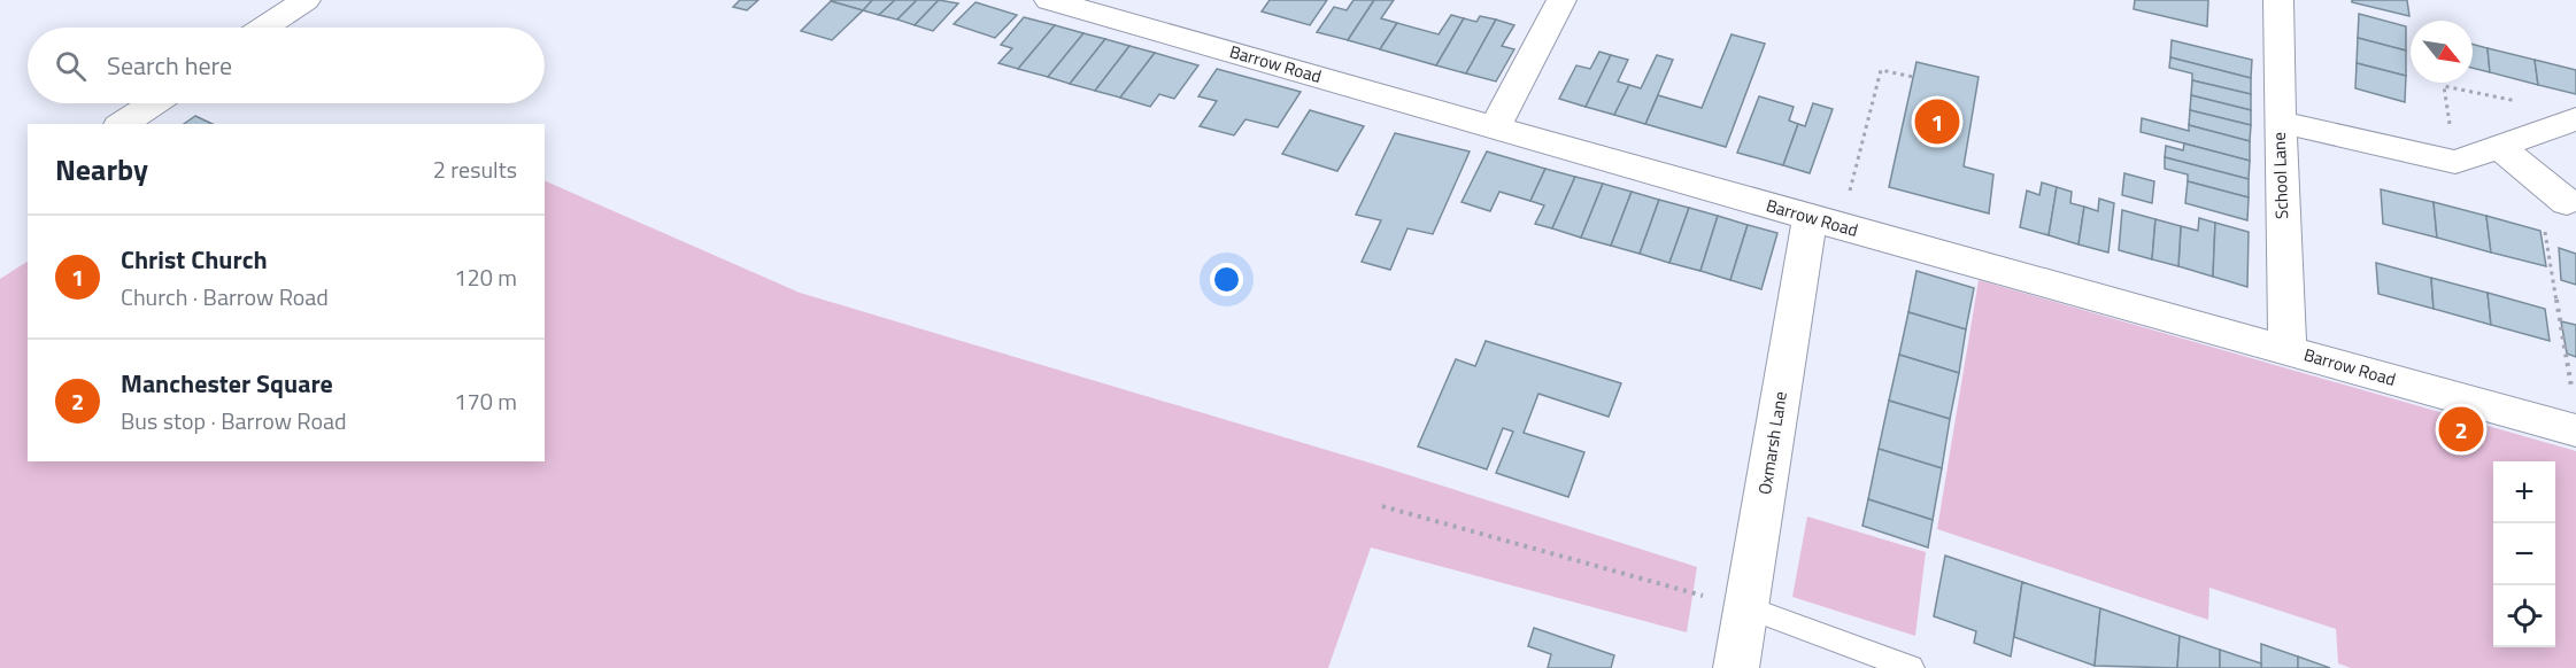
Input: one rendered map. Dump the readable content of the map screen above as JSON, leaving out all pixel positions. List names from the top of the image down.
{
  "streets": {
    "street": ["Barrow Road", "School Lane", "Oxmarsh Lane"]
  },
  "crossings": [
    ["Barrow Road", "School Lane"],
    ["Barrow Road", "Oxmarsh Lane"]
  ],
  "north": "bottom right",
  "page": {
    "search": "Search here",
    "pins": ["1", "2"],
    "heading": ["Nearby", "2 results"],
    "list": [
      {
        "mark": "1",
        "name": "Christ Church",
        "note": "Church · Barrow Road",
        "value": "120 m"
      },
      {
        "mark": "2",
        "name": "Manchester Square",
        "note": "Bus stop · Barrow Road",
        "value": "170 m"
      }
    ],
    "map_buttons": ["+", "−"]
  }
}
